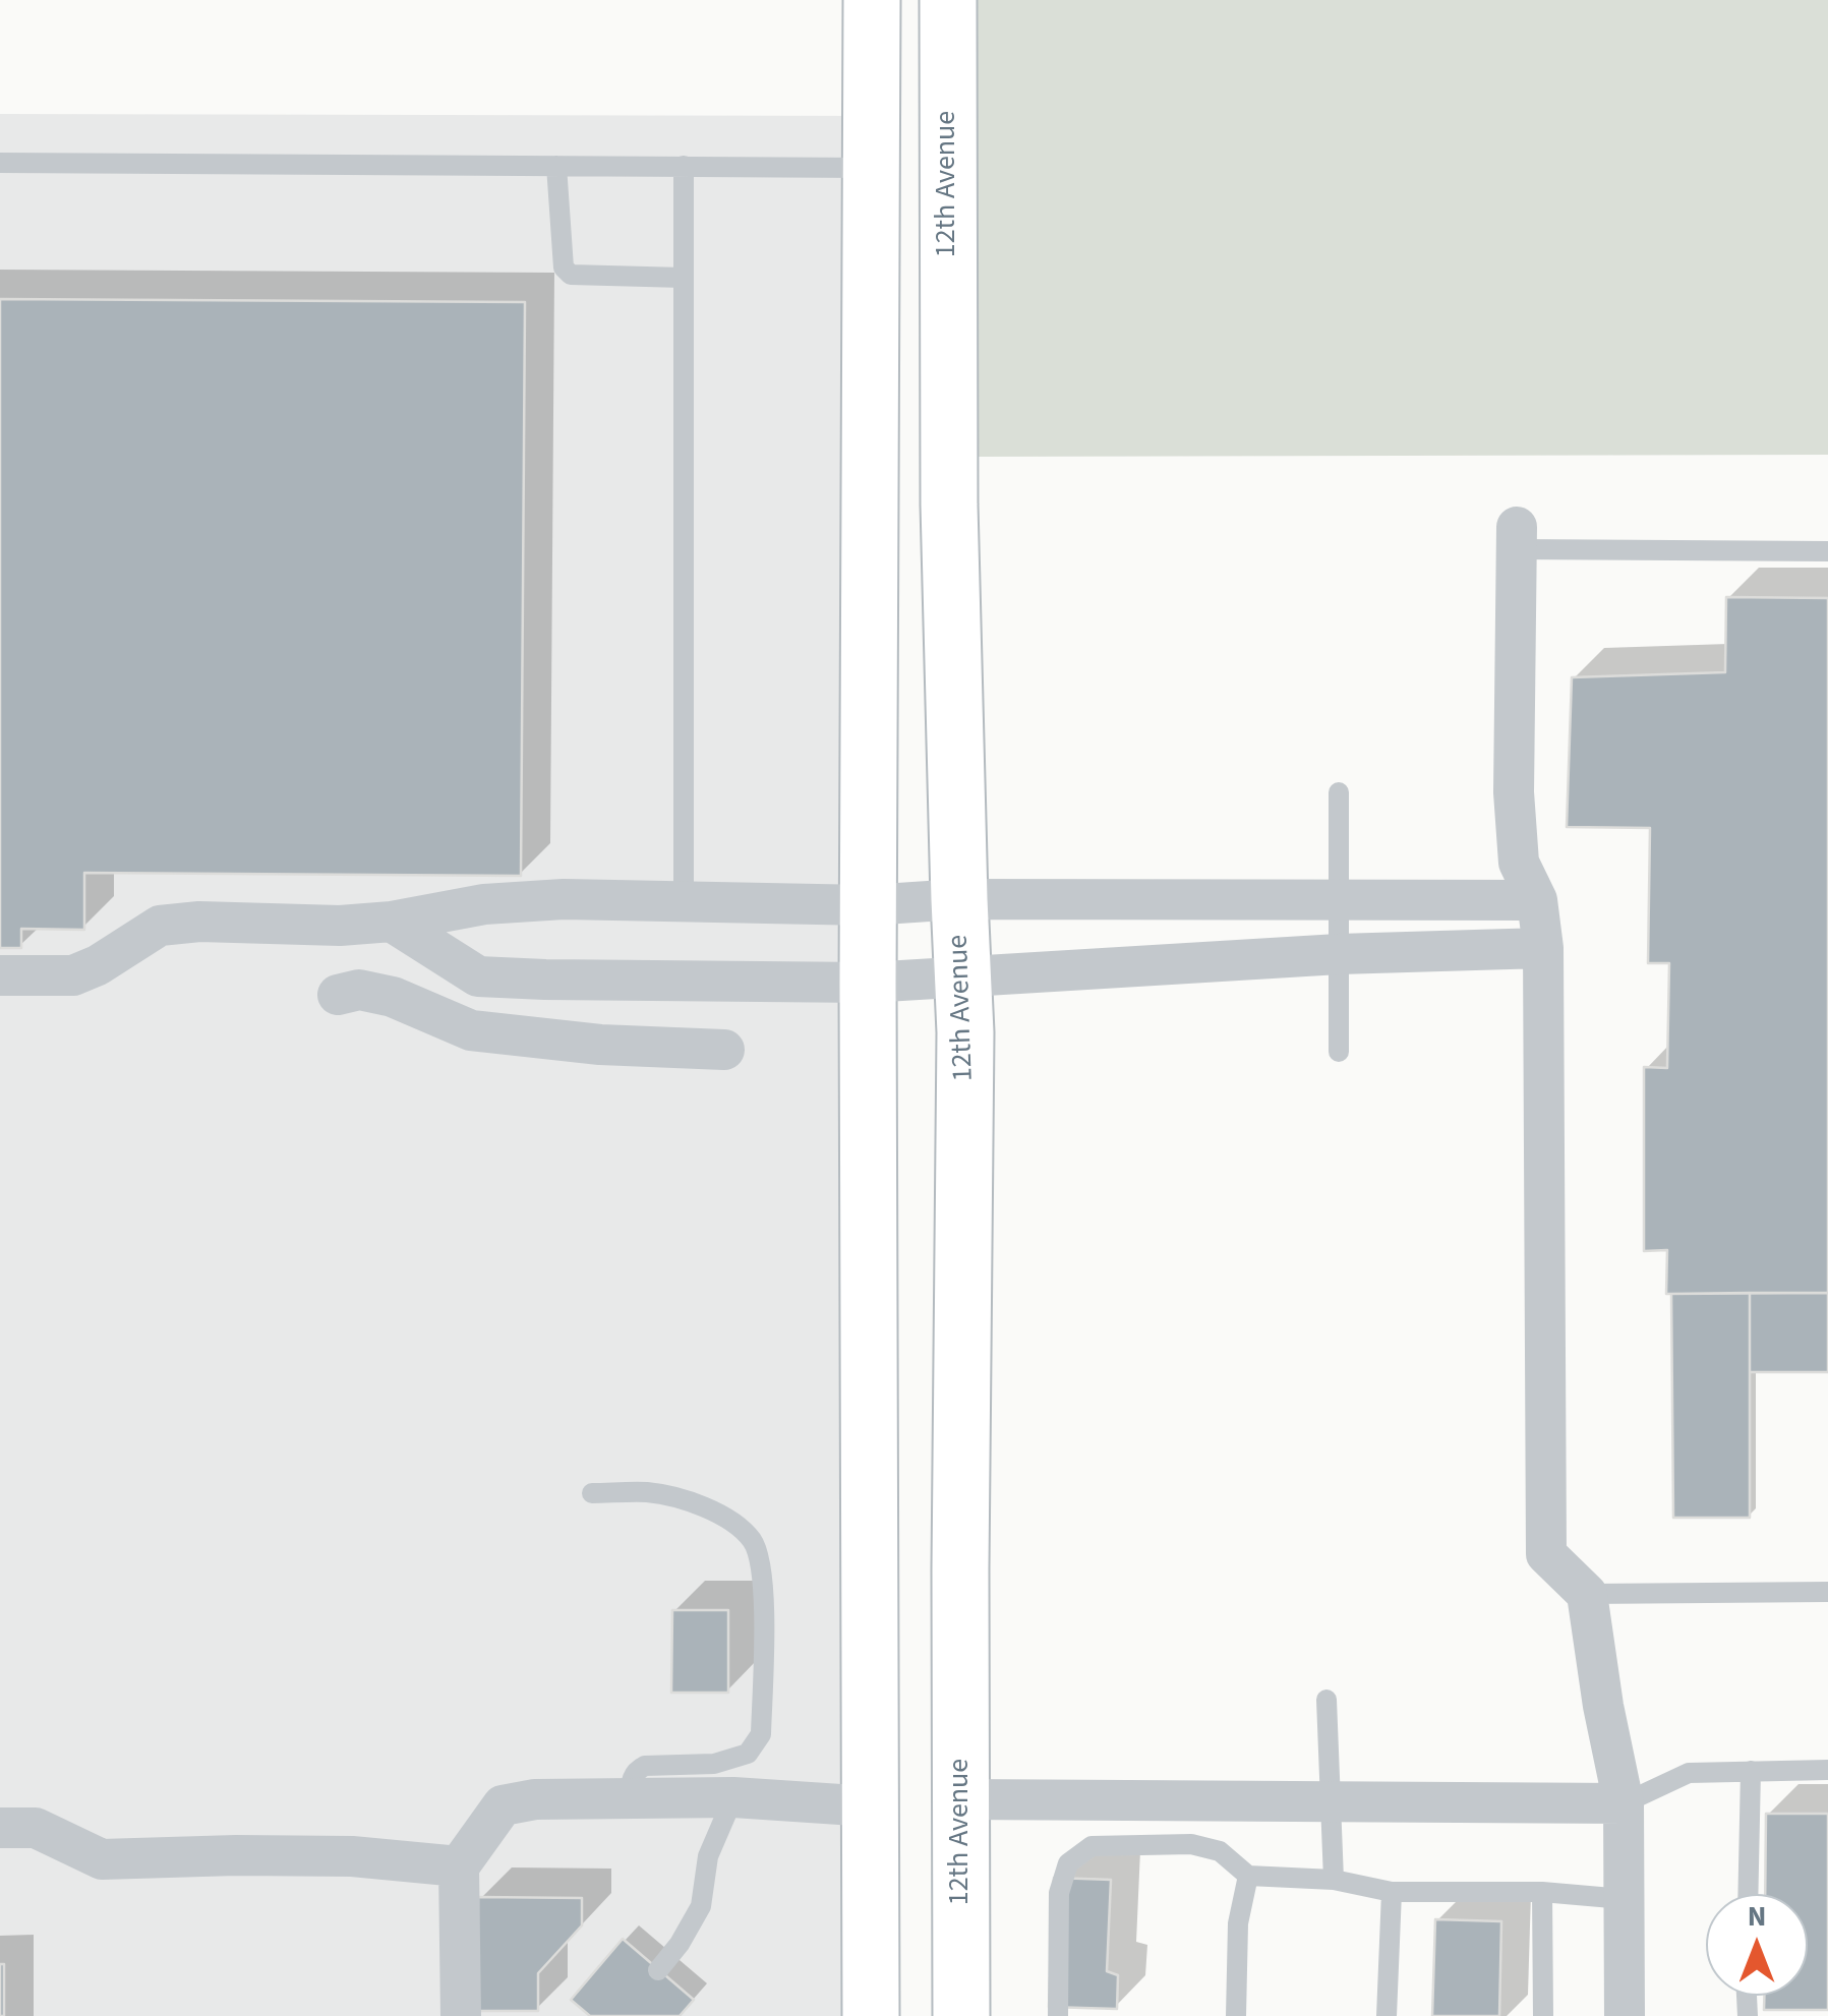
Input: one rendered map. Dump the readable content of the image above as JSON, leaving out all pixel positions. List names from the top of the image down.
{
  "streets": {
    "main road": ["12th Avenue"]
  },
  "north": "top"
}
